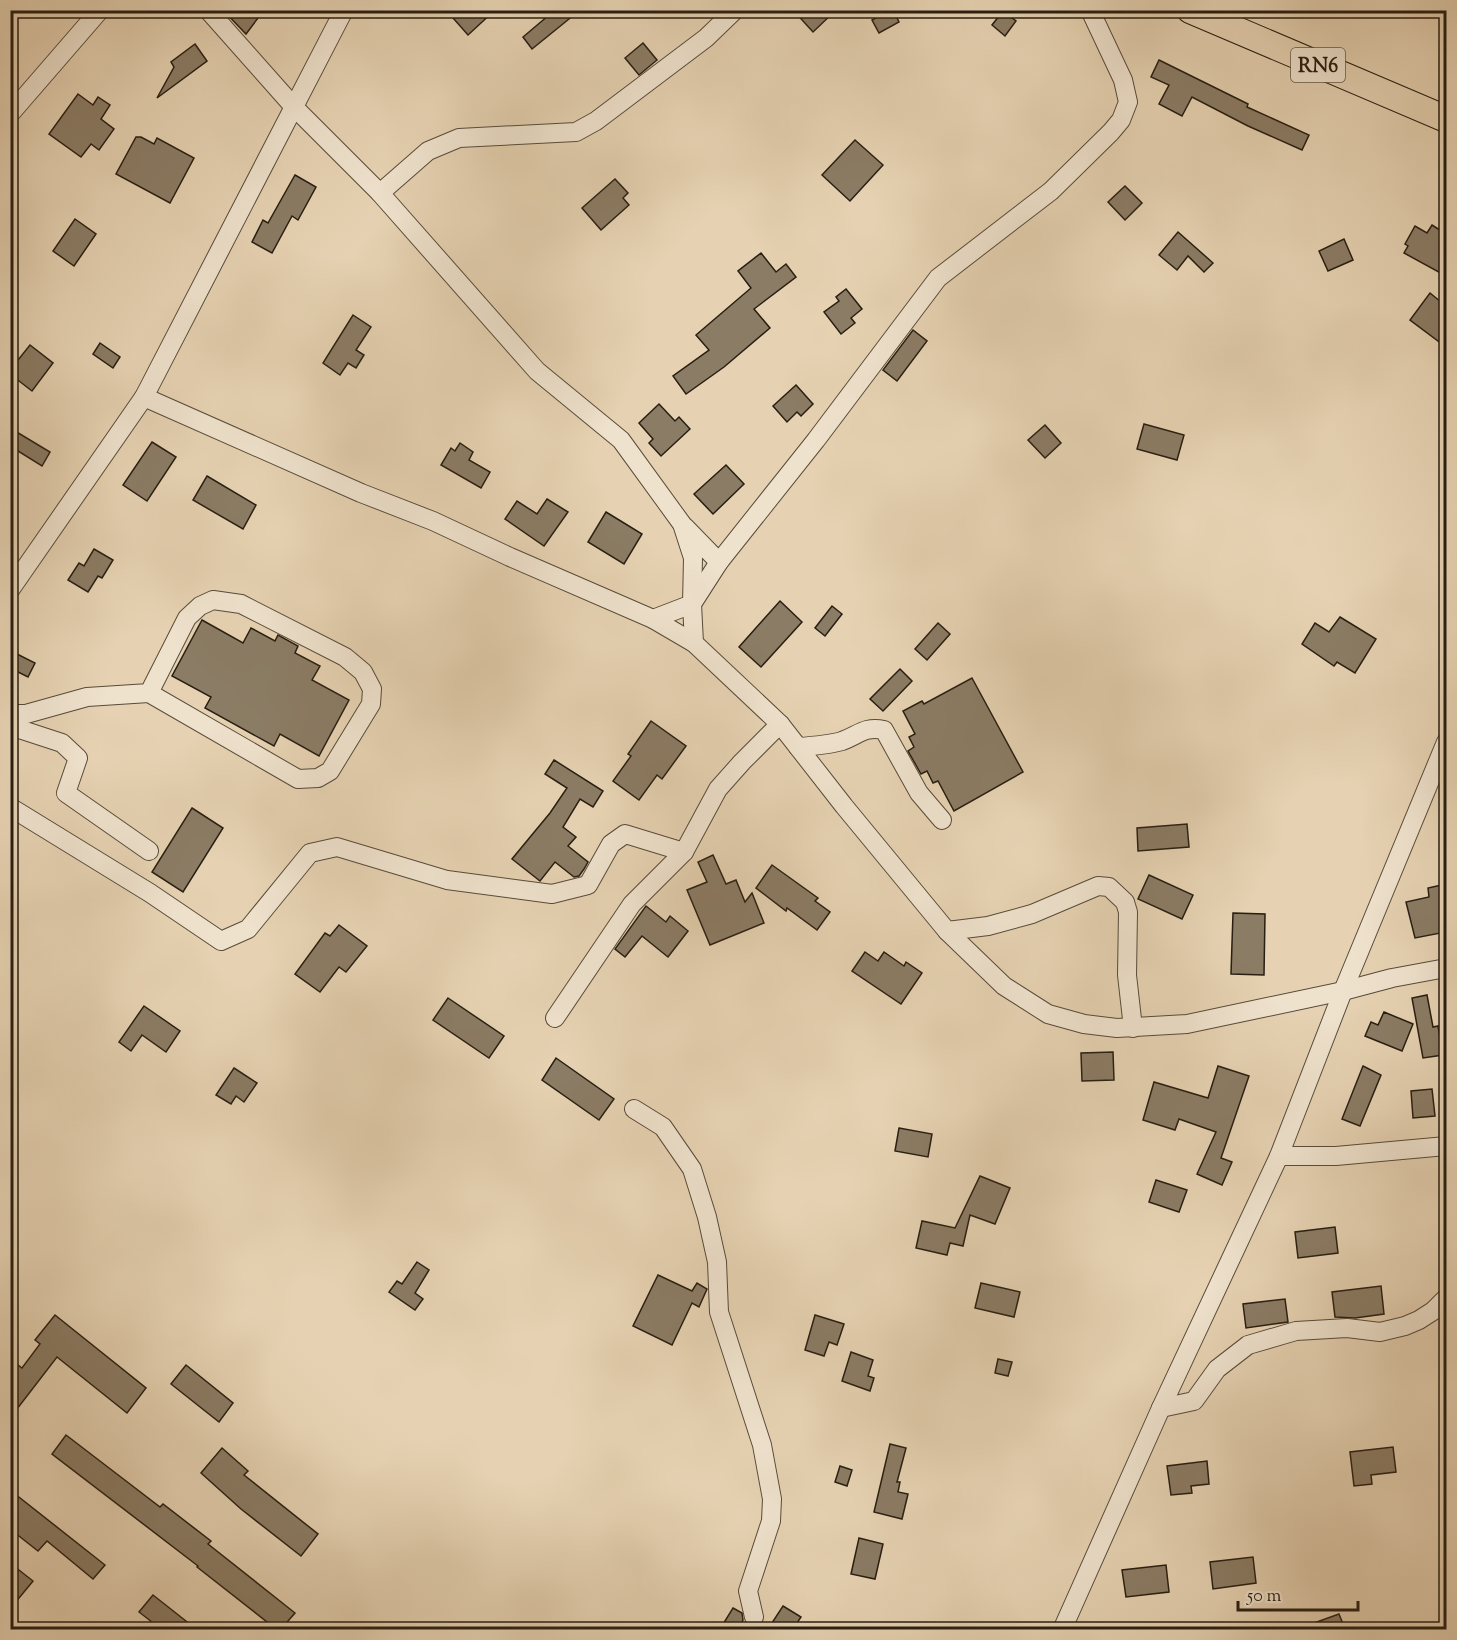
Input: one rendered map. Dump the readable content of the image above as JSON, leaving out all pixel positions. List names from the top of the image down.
{
  "streets": {
    "highway": ["RN6"]
  },
  "scale_bar": "50 m"
}
